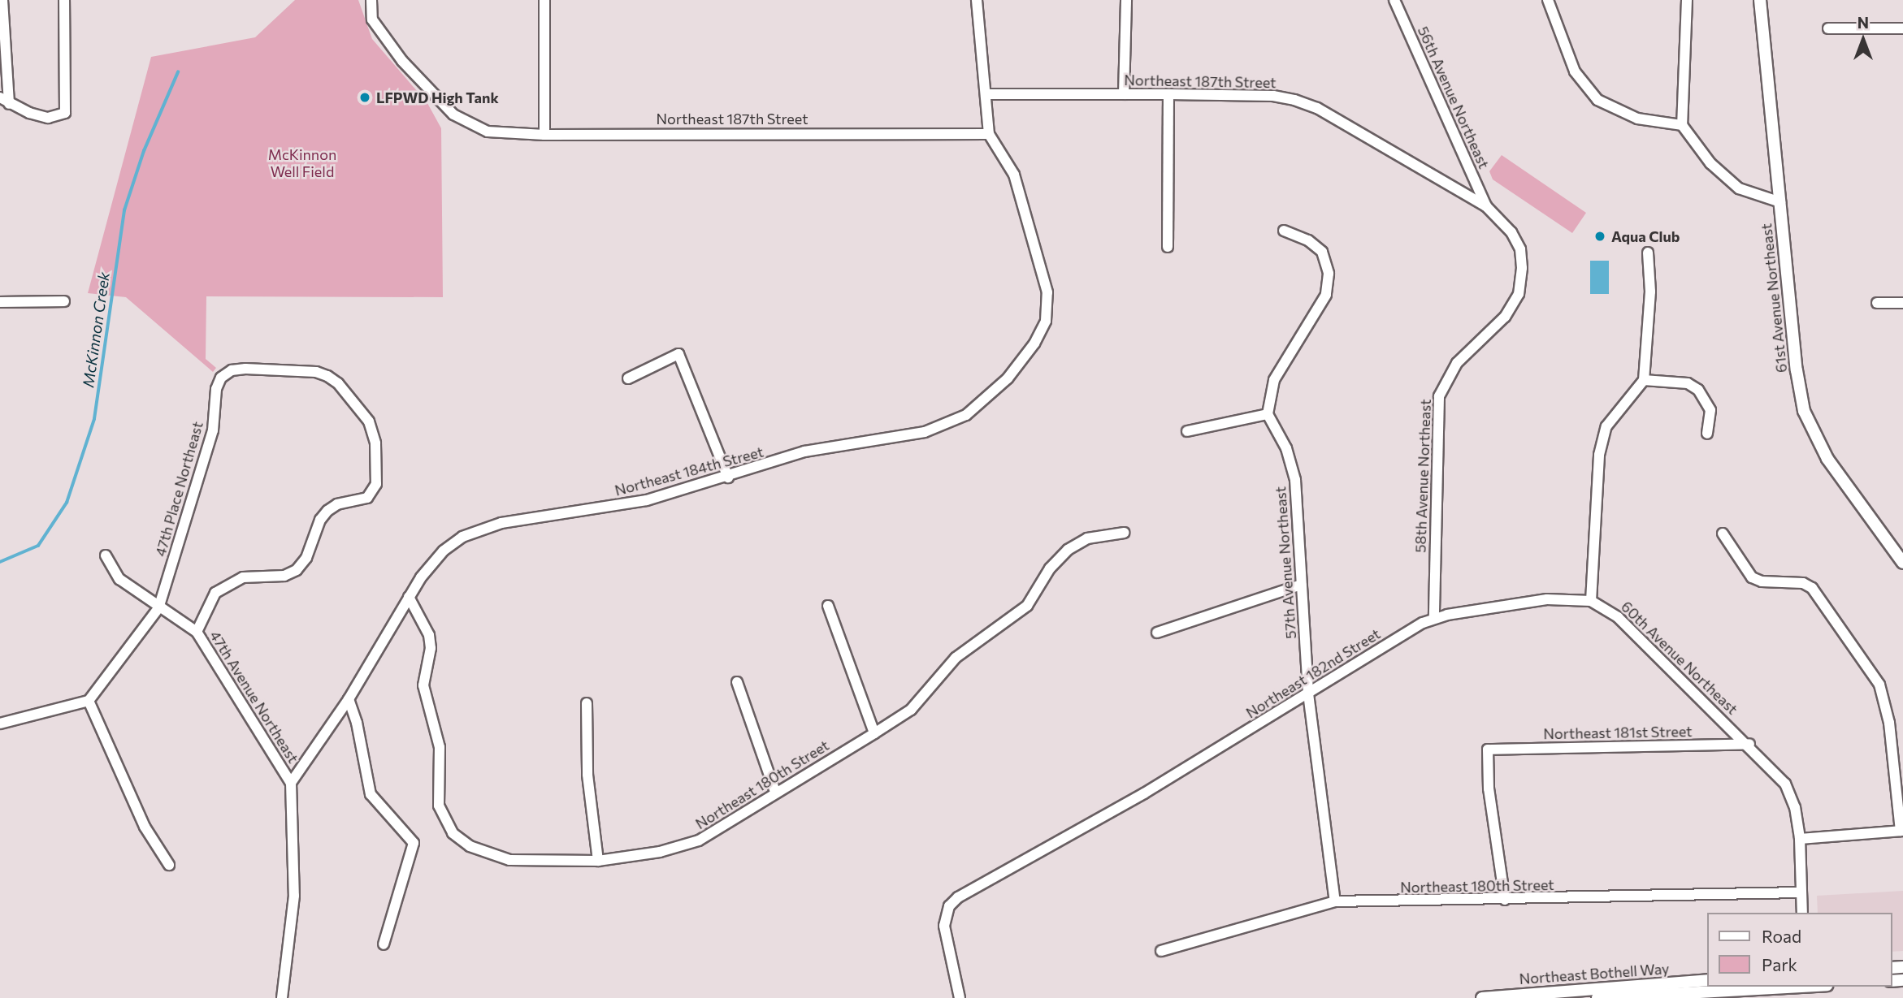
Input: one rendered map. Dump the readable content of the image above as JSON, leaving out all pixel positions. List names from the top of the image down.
{
  "streets": {
    "main road": ["61st Avenue Northeast", "Northeast Bothell Way"],
    "street": [
      "Northeast 187th Street",
      "56th Avenue Northeast",
      "Northeast 184th Street",
      "58th Avenue Northeast",
      "47th Place Northeast",
      "57th Avenue Northeast",
      "60th Avenue Northeast",
      "Northeast 182nd Street",
      "47th Avenue Northeast",
      "Northeast 181st Street",
      "Northeast 180th Street"
    ]
  },
  "crossings": [
    ["Northeast 187th Street", "56th Avenue Northeast"],
    ["Northeast 187th Street", "Northeast 184th Street"],
    ["Northeast 187th Street", "58th Avenue Northeast"],
    ["56th Avenue Northeast", "58th Avenue Northeast"],
    ["Northeast 184th Street", "47th Avenue Northeast"],
    ["Northeast 184th Street", "Northeast 180th Street"],
    ["58th Avenue Northeast", "Northeast 182nd Street"],
    ["47th Place Northeast", "47th Avenue Northeast"],
    ["57th Avenue Northeast", "Northeast 182nd Street"],
    ["57th Avenue Northeast", "Northeast 180th Street"],
    ["60th Avenue Northeast", "Northeast 182nd Street"],
    ["60th Avenue Northeast", "Northeast 181st Street"],
    ["60th Avenue Northeast", "Northeast 180th Street"],
    ["Northeast 181st Street", "Northeast 180th Street"]
  ],
  "water": ["McKinnon Creek"],
  "parks": ["McKinnon Well Field"],
  "places": ["LFPWD High Tank", "Aqua Club"],
  "legend": ["Road", "Park"],
  "north": "top"
}
